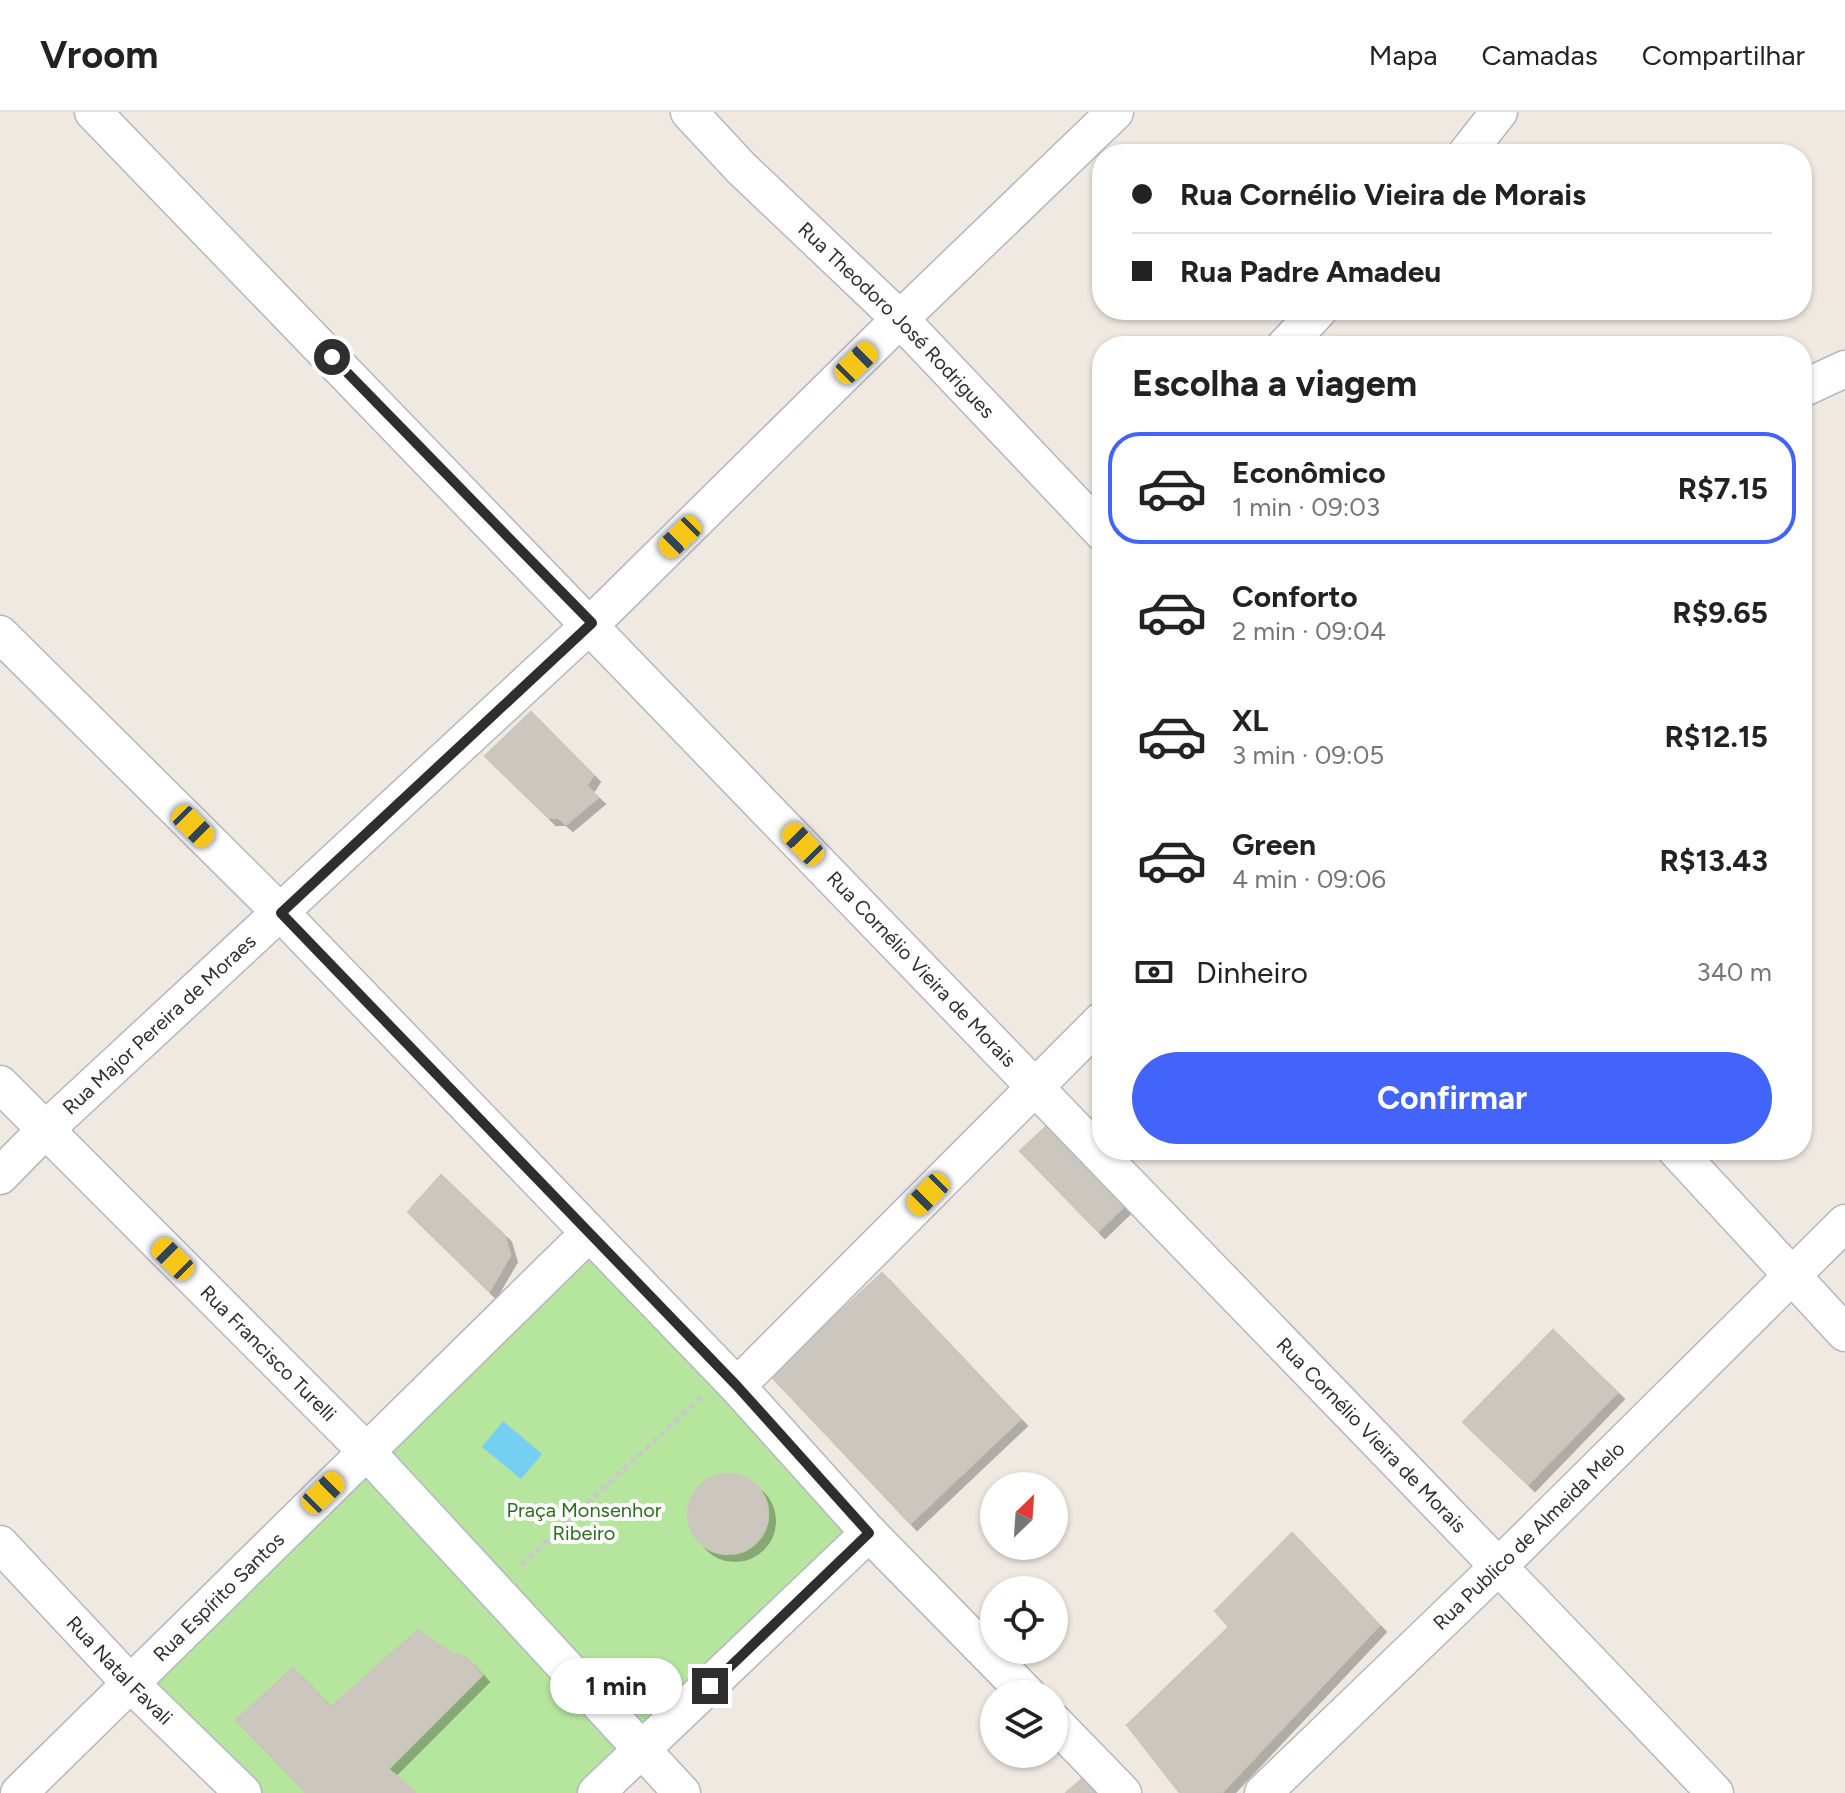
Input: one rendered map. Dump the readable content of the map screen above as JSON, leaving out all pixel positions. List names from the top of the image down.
{
  "streets": {
    "street": [
      "Rua Theodoro José Rodrigues",
      "Rua Cornélio Vieira de Morais",
      "Rua Major Pereira de Moraes",
      "Rua Francisco Turelli",
      "Rua Publico de Almeida Melo",
      "Rua Espírito Santos",
      "Rua Natal Favali"
    ]
  },
  "crossings": [
    ["Rua Theodoro José Rodrigues", "Rua Major Pereira de Moraes"],
    ["Rua Cornélio Vieira de Morais", "Rua Major Pereira de Moraes"],
    ["Rua Cornélio Vieira de Morais", "Rua Publico de Almeida Melo"],
    ["Rua Major Pereira de Moraes", "Rua Francisco Turelli"],
    ["Rua Francisco Turelli", "Rua Espírito Santos"],
    ["Rua Espírito Santos", "Rua Natal Favali"]
  ],
  "parks": ["Praça Monsenhor Ribeiro"],
  "north": "top right",
  "page": {
    "header": "Vroom",
    "nav": ["Mapa", "Camadas", "Compartilhar"],
    "banner": ["Rua Cornélio Vieira de Morais", "Rua Padre Amadeu"],
    "heading": "Escolha a viagem",
    "list": [
      {
        "name": "Econômico",
        "note": "1 min · 09:03",
        "value": "R$7.15"
      },
      {
        "name": "Conforto",
        "note": "2 min · 09:04",
        "value": "R$9.65"
      },
      {
        "name": "XL",
        "note": "3 min · 09:05",
        "value": "R$12.15"
      },
      {
        "name": "Green",
        "note": "4 min · 09:06",
        "value": "R$13.43"
      }
    ],
    "pay": ["Dinheiro", "340 m"],
    "buttons": "Confirmar",
    "bubble": "1 min"
  }
}
